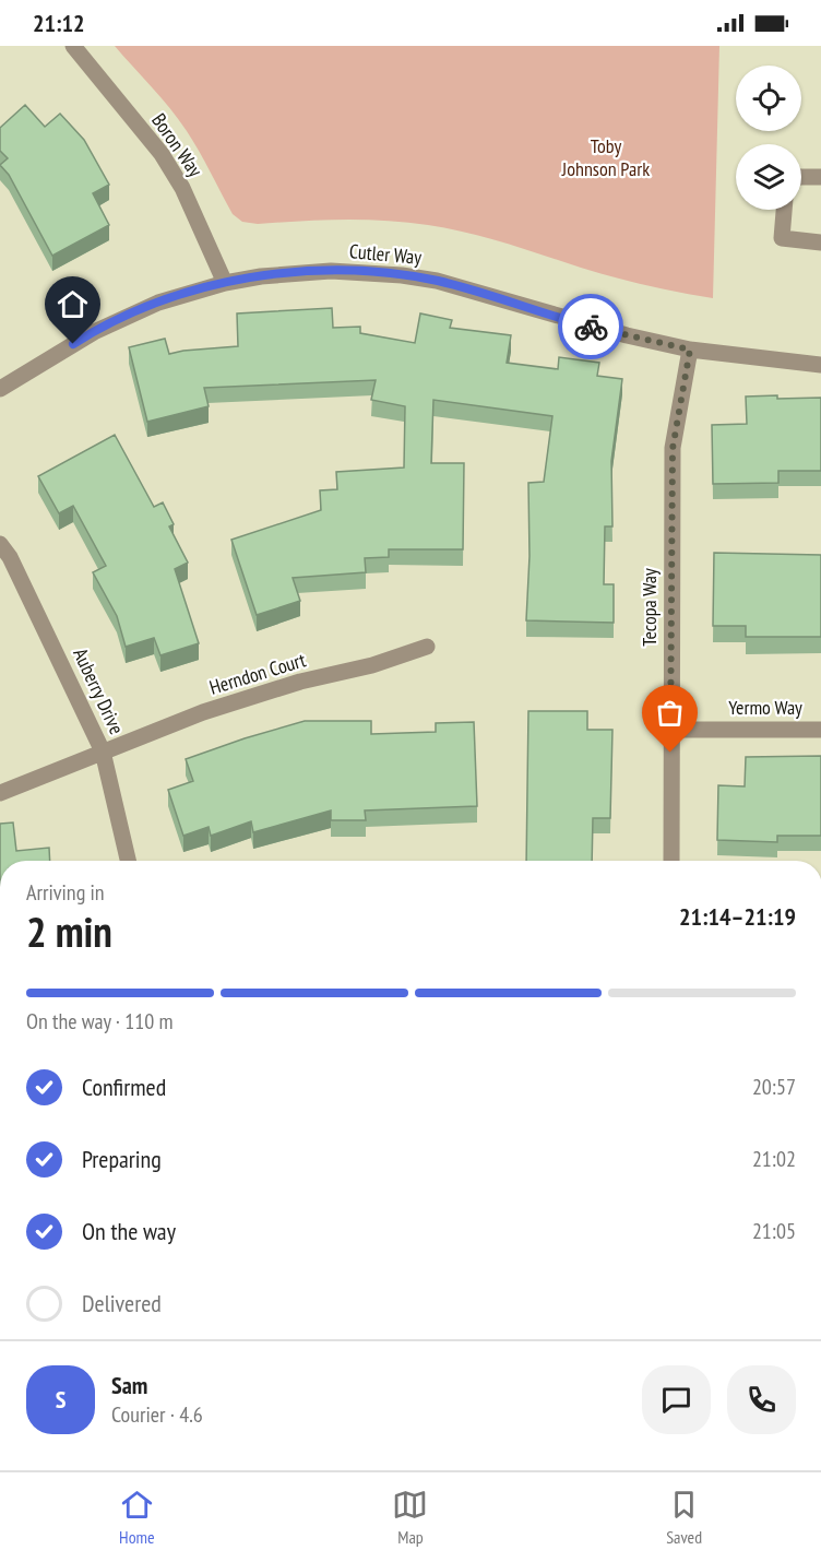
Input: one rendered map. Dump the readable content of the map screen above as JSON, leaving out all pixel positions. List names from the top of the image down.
{
  "streets": {
    "street": [
      "Boron Way",
      "Cutler Way",
      "Tecopa Way",
      "Herndon Court",
      "Auberry Drive",
      "Yermo Way"
    ]
  },
  "crossings": [
    ["Boron Way", "Cutler Way"],
    ["Cutler Way", "Tecopa Way"],
    ["Tecopa Way", "Yermo Way"],
    ["Herndon Court", "Auberry Drive"]
  ],
  "parks": ["Toby Johnson Park"],
  "page": {
    "status": "21:12",
    "heading": ["2 min", "Arriving in", "21:14–21:19"],
    "panel": ["Sam", "Courier · 4.6"],
    "bar": "On the way · 110 m",
    "list": [
      ["Confirmed", "20:57"],
      ["Preparing", "21:02"],
      ["On the way", "21:05"],
      "Delivered"
    ],
    "round": "S",
    "tabs": ["Home", "Map", "Saved"]
  }
}
